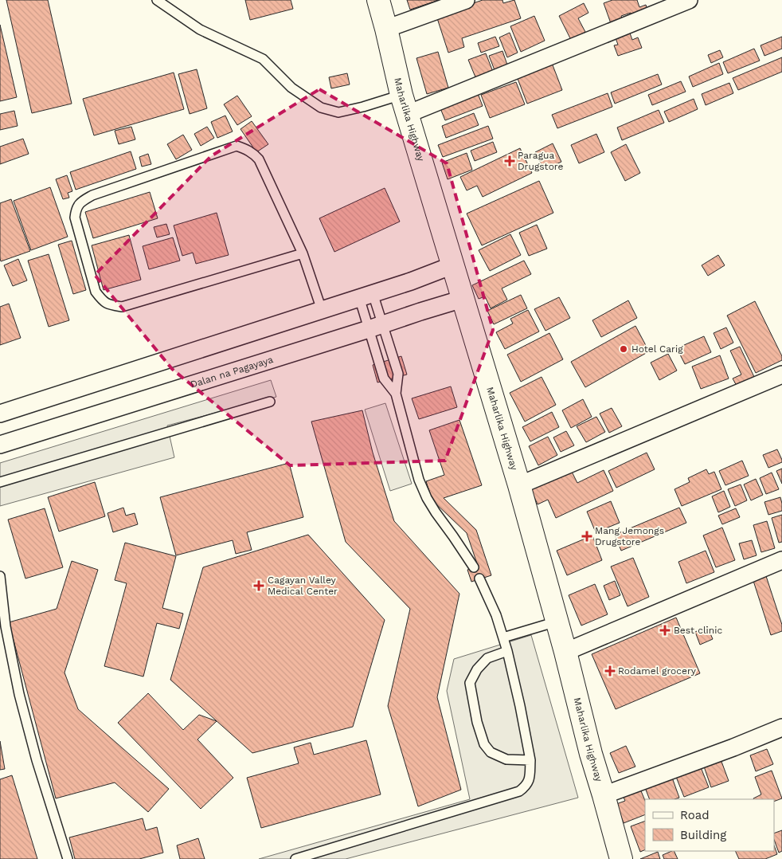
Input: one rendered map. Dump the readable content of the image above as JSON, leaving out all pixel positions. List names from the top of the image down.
{
  "streets": {
    "highway": ["Maharlika Highway"],
    "street": ["Dalan na Pagayaya"]
  },
  "crossings": [
    ["Maharlika Highway", "Dalan na Pagayaya"]
  ],
  "places": {
    "health": [
      "Paragua Drugstore",
      "Mang Jemongs Drugstore",
      "Cagayan Valley Medical Center",
      "Best clinic",
      "Rodamel grocery"
    ],
    "other": ["Hotel Carig"]
  },
  "legend": ["Road", "Building"]
}
